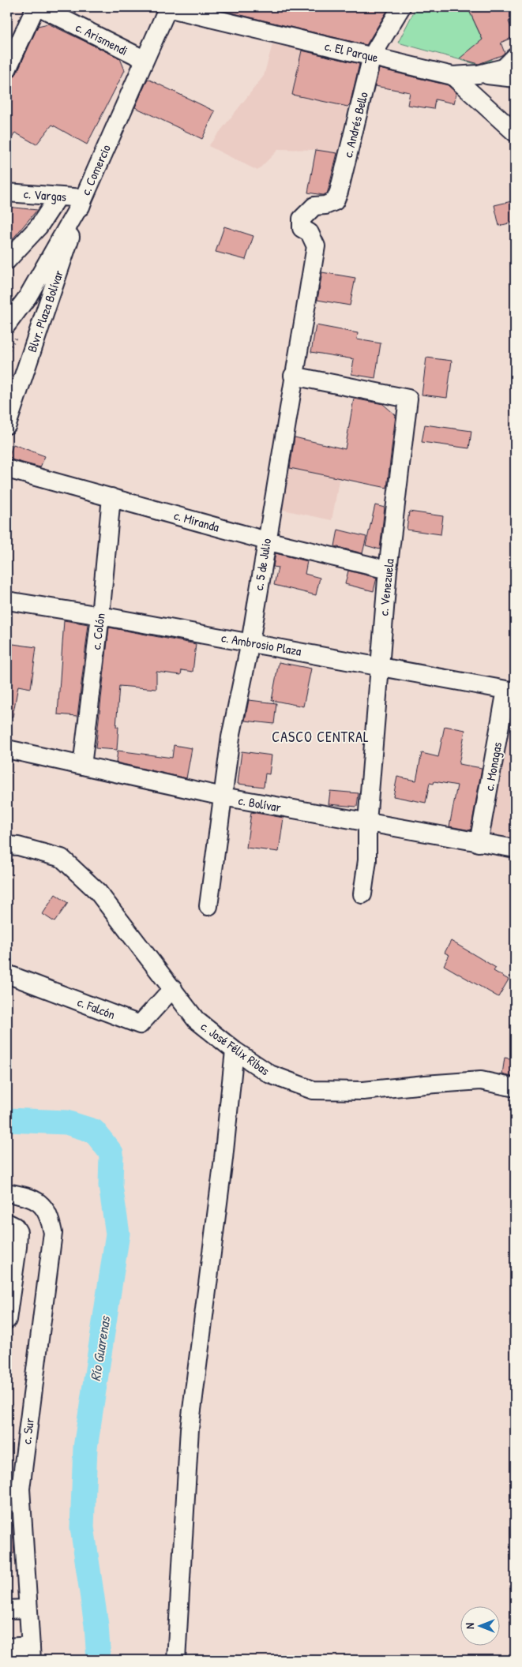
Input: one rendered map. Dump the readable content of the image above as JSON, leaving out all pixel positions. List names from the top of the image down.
{
  "streets": {
    "street": [
      "c. Arismendi",
      "c. El Parque",
      "c. Andrés Bello",
      "c. Comercio",
      "c. Vargas",
      "Blvr. Plaza Bolívar",
      "c. Miranda",
      "c. 5 de Julio",
      "c. Venezuela",
      "c. Colón",
      "c. Ambrosio Plaza",
      "c. Monagas",
      "c. Bolívar",
      "c. Falcón",
      "c. José Félix Ribas",
      "c. Sur"
    ]
  },
  "crossings": [
    ["c. Arismendi", "c. Comercio"],
    ["c. El Parque", "c. Andrés Bello"],
    ["c. El Parque", "c. Comercio"],
    ["c. Andrés Bello", "c. 5 de Julio"],
    ["c. Comercio", "c. Vargas"],
    ["c. Comercio", "Blvr. Plaza Bolívar"],
    ["c. Vargas", "Blvr. Plaza Bolívar"],
    ["c. Miranda", "c. 5 de Julio"],
    ["c. Miranda", "c. Venezuela"],
    ["c. Miranda", "c. Colón"],
    ["c. 5 de Julio", "c. Venezuela"],
    ["c. 5 de Julio", "c. Ambrosio Plaza"],
    ["c. 5 de Julio", "c. Bolívar"],
    ["c. Venezuela", "c. Ambrosio Plaza"],
    ["c. Venezuela", "c. Bolívar"],
    ["c. Colón", "c. Ambrosio Plaza"],
    ["c. Colón", "c. Bolívar"],
    ["c. Ambrosio Plaza", "c. Monagas"],
    ["c. Monagas", "c. Bolívar"],
    ["c. Falcón", "c. José Félix Ribas"]
  ],
  "districts": ["CASCO CENTRAL"],
  "water": ["Río Guarenas"],
  "north": "left"
}
